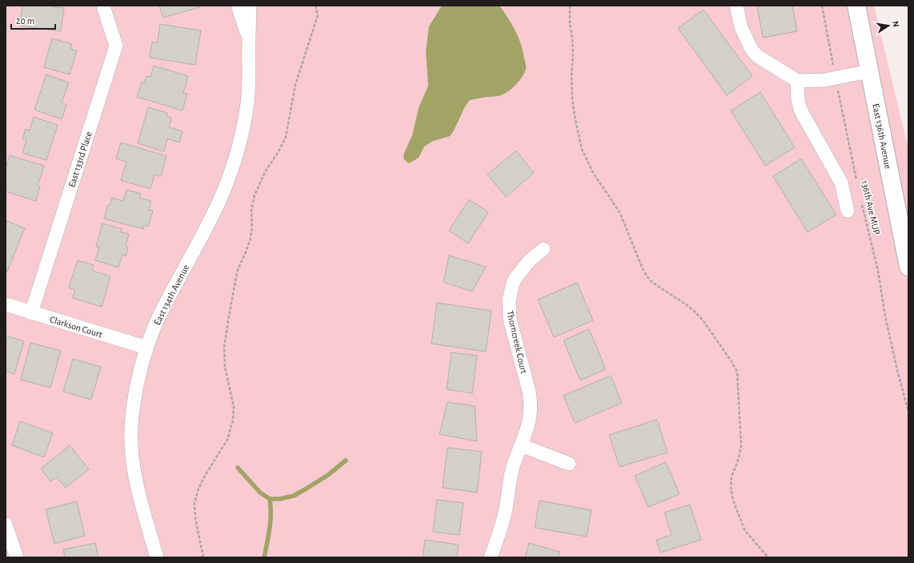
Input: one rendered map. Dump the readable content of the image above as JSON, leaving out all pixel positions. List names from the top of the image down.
{
  "streets": {
    "main road": ["East 136th Avenue"],
    "street": [
      "East 133rd Place",
      "East 134th Avenue",
      "Clarkson Court",
      "Thorncreek Court"
    ],
    "path": ["136th Ave MUP"]
  },
  "crossings": [
    ["East 133rd Place", "Clarkson Court"],
    ["East 134th Avenue", "Clarkson Court"]
  ],
  "scale_bar": "20 m",
  "north": "right"
}
